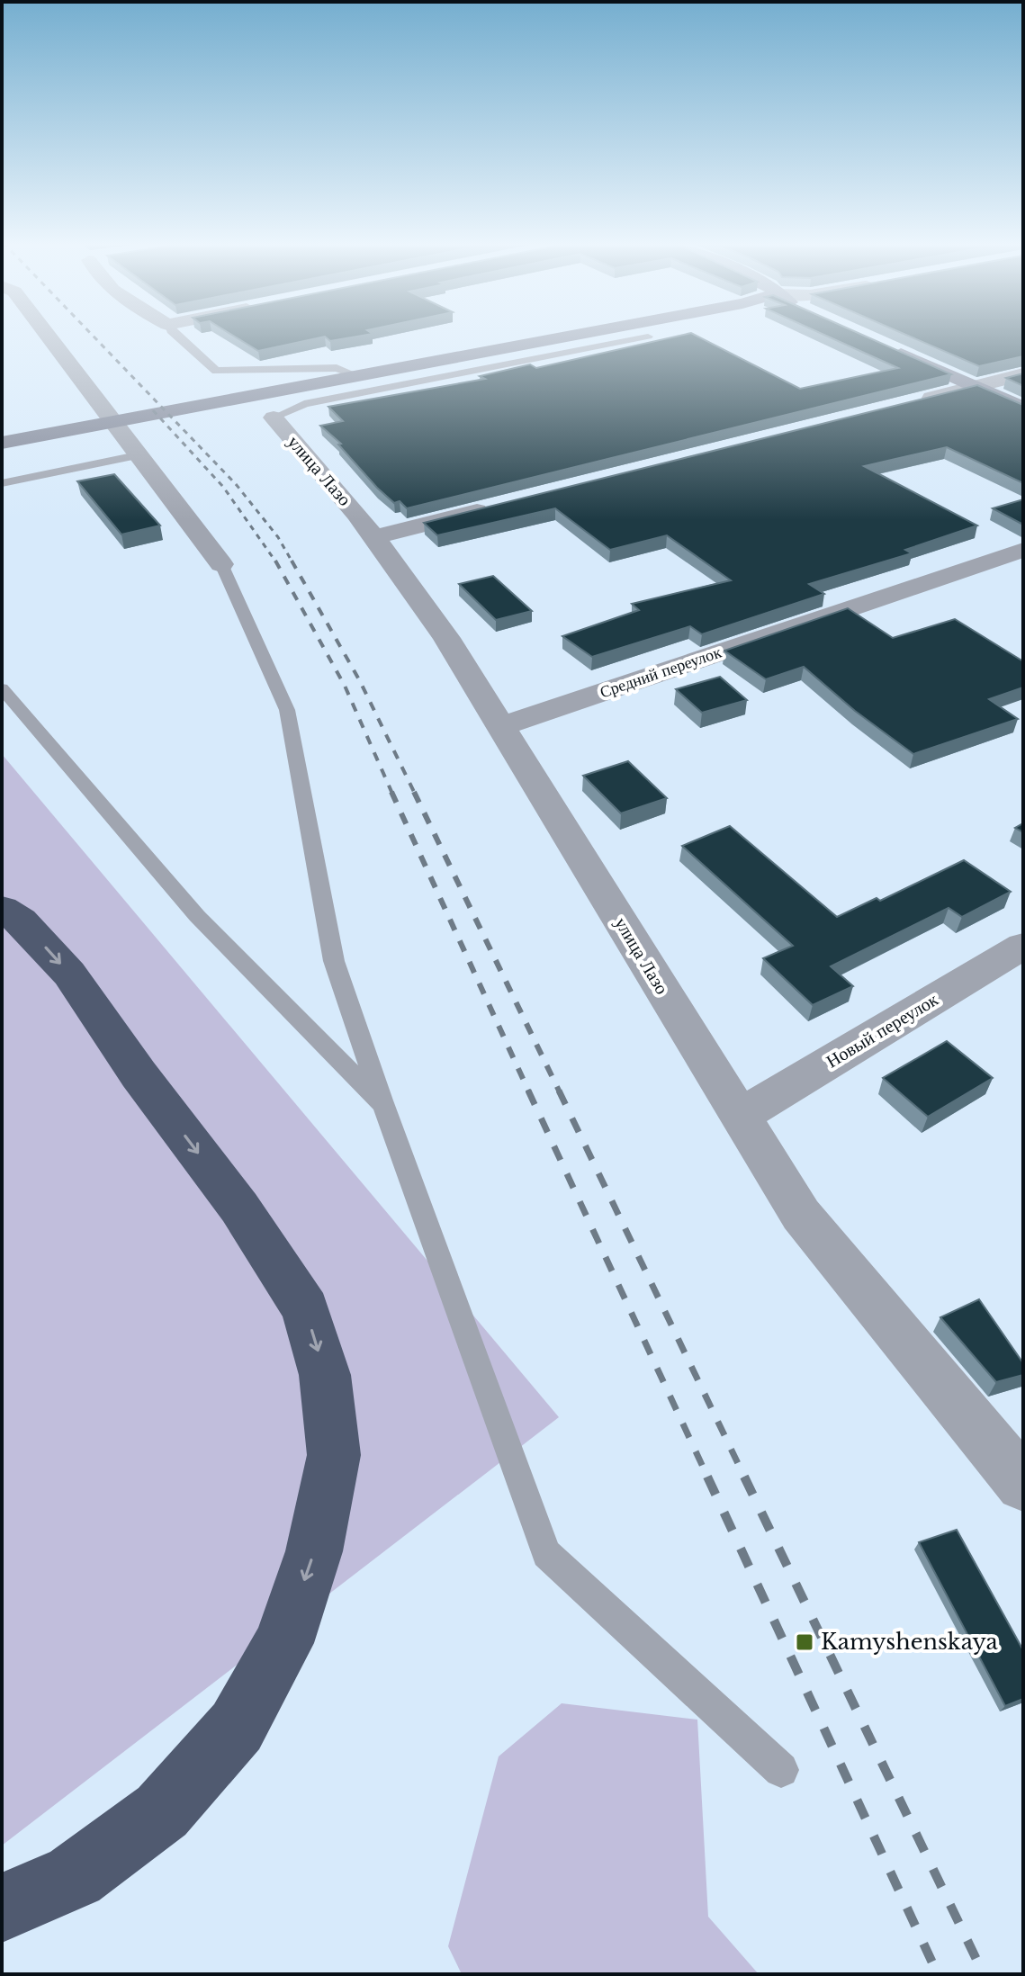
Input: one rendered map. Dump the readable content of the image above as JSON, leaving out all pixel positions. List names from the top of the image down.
{
  "streets": {
    "street": ["улица Лазо", "Средний переулок", "Новый переулок"]
  },
  "crossings": [
    ["улица Лазо", "Средний переулок"],
    ["улица Лазо", "Новый переулок"]
  ],
  "places": {
    "transit": ["Kamyshenskaya"]
  }
}
